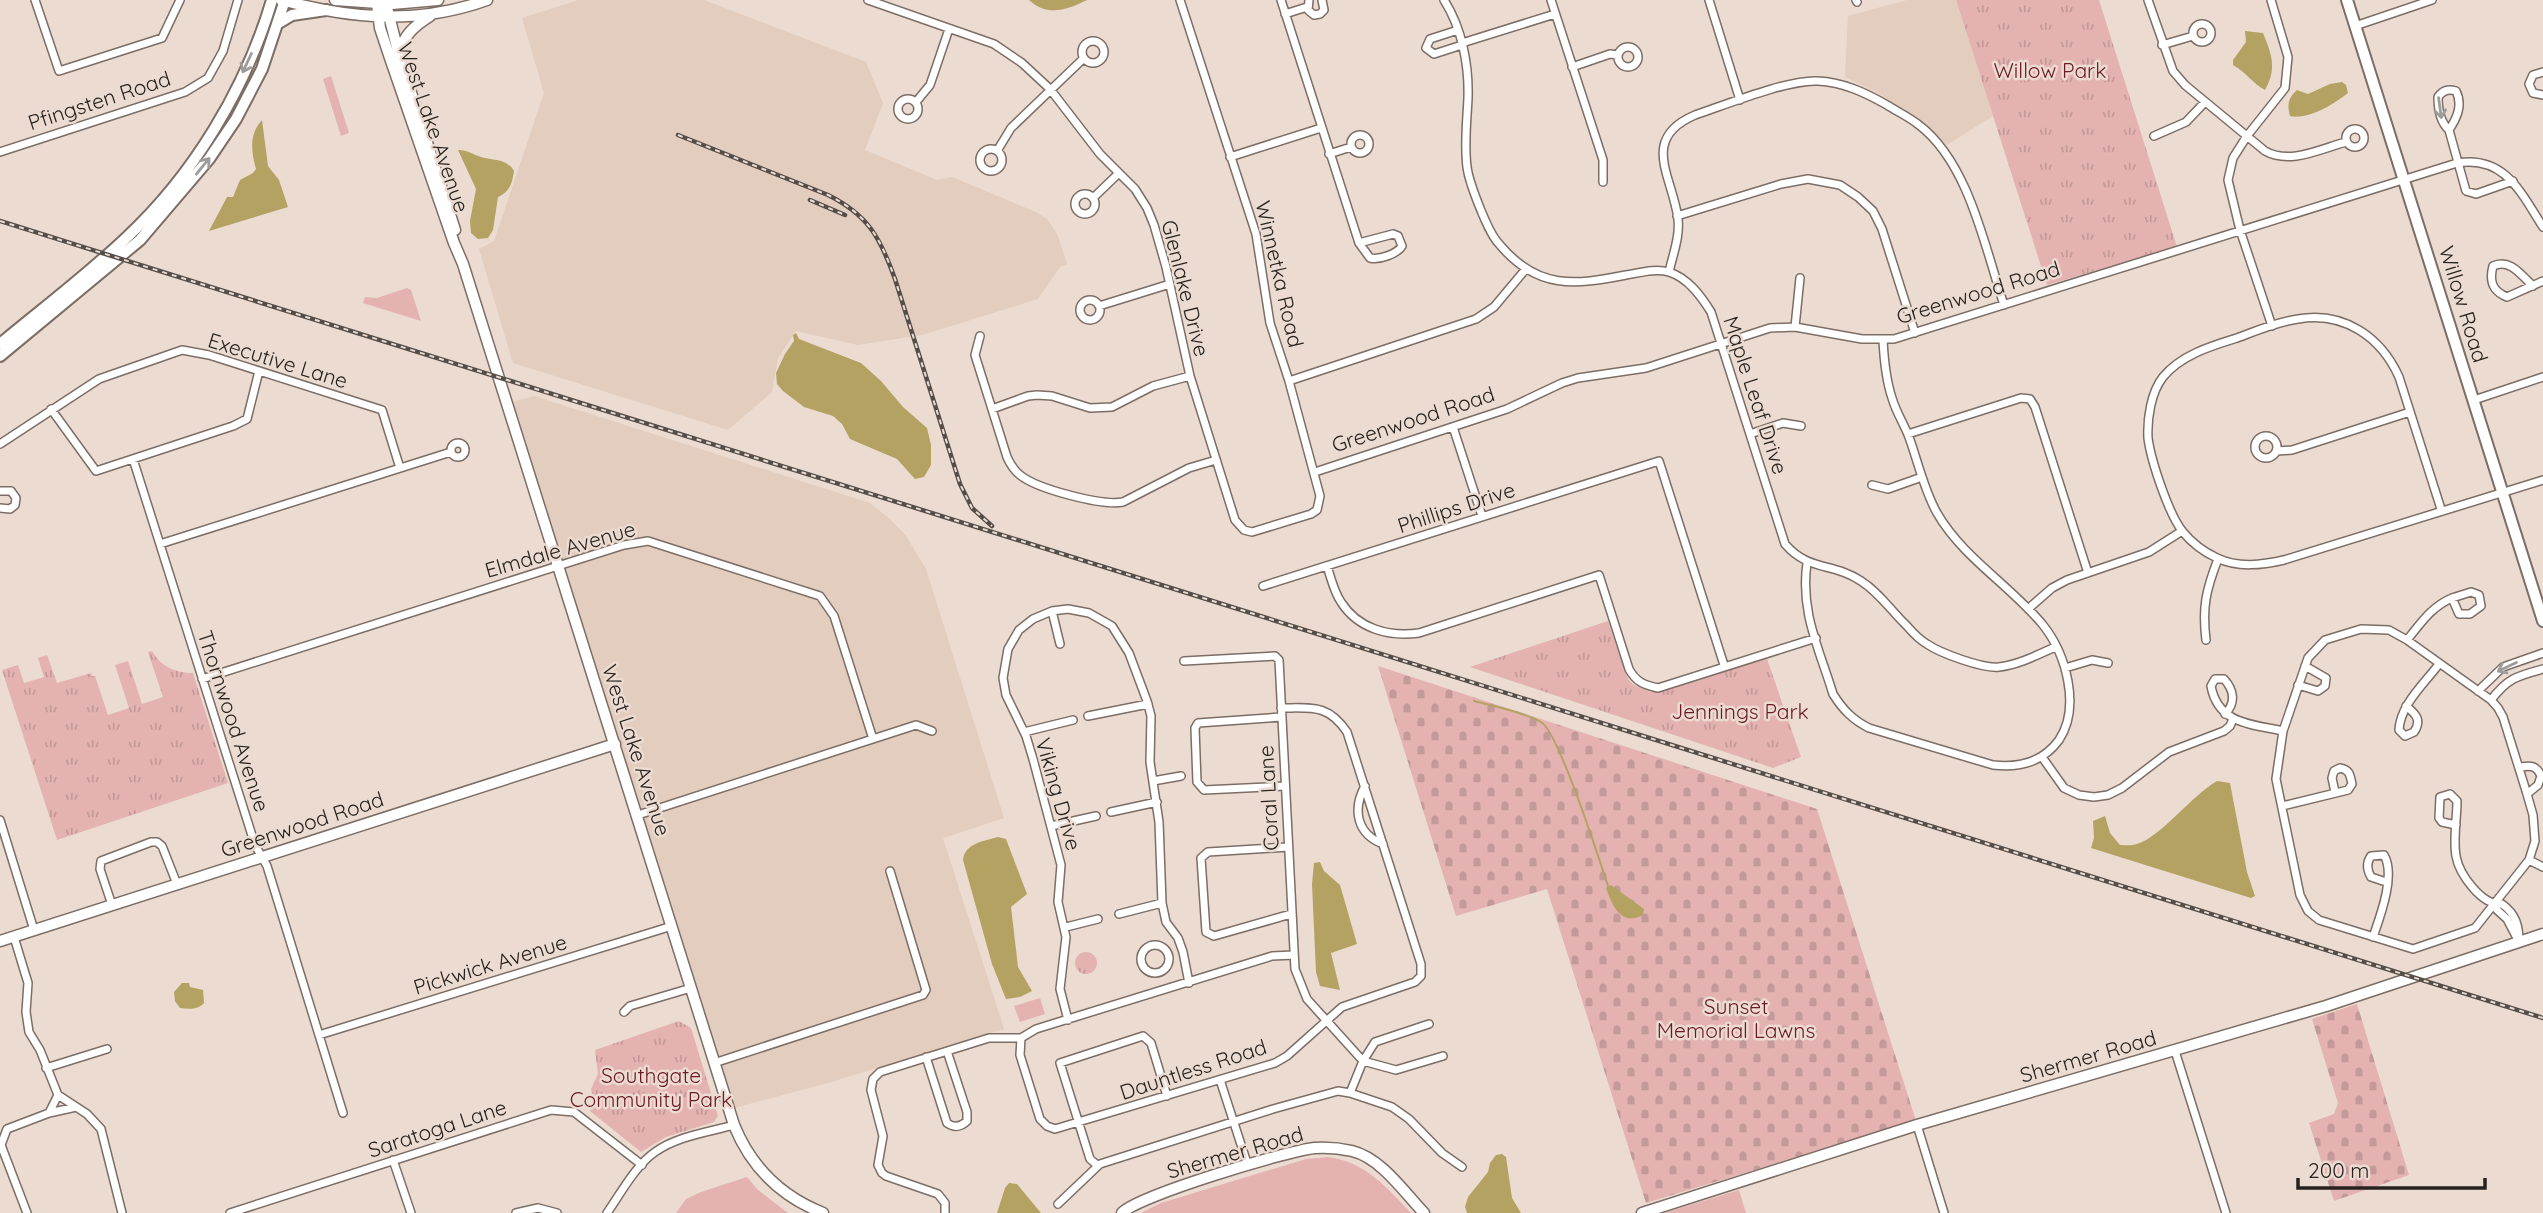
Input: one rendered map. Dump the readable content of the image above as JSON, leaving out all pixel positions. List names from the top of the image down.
{
  "streets": {
    "main road": ["Willow Road"],
    "street": [
      "Pfingsten Road",
      "West Lake Avenue",
      "Winnetka Road",
      "Glenlake Drive",
      "Greenwood Road",
      "Executive Lane",
      "Maple Leaf Drive",
      "Phillips Drive",
      "Elmdale Avenue",
      "Thornwood Avenue",
      "Viking Drive",
      "Coral Lane",
      "Pickwick Avenue",
      "Shermer Road",
      "Dauntless Road",
      "Saratoga Lane"
    ]
  },
  "crossings": [
    ["West Lake Avenue", "Greenwood Road"],
    ["West Lake Avenue", "Elmdale Avenue"],
    ["West Lake Avenue", "Pickwick Avenue"],
    ["Winnetka Road", "Glenlake Drive"],
    ["Winnetka Road", "Greenwood Road"],
    ["Greenwood Road", "Willow Road"],
    ["Greenwood Road", "Maple Leaf Drive"],
    ["Greenwood Road", "Thornwood Avenue"],
    ["Elmdale Avenue", "Thornwood Avenue"],
    ["Thornwood Avenue", "Pickwick Avenue"],
    ["Coral Lane", "Dauntless Road"]
  ],
  "parks": [
    "Willow Park",
    "Jennings Park",
    "Sunset Memorial Lawns",
    "Southgate Community Park"
  ],
  "scale_bar": "200 m"
}
